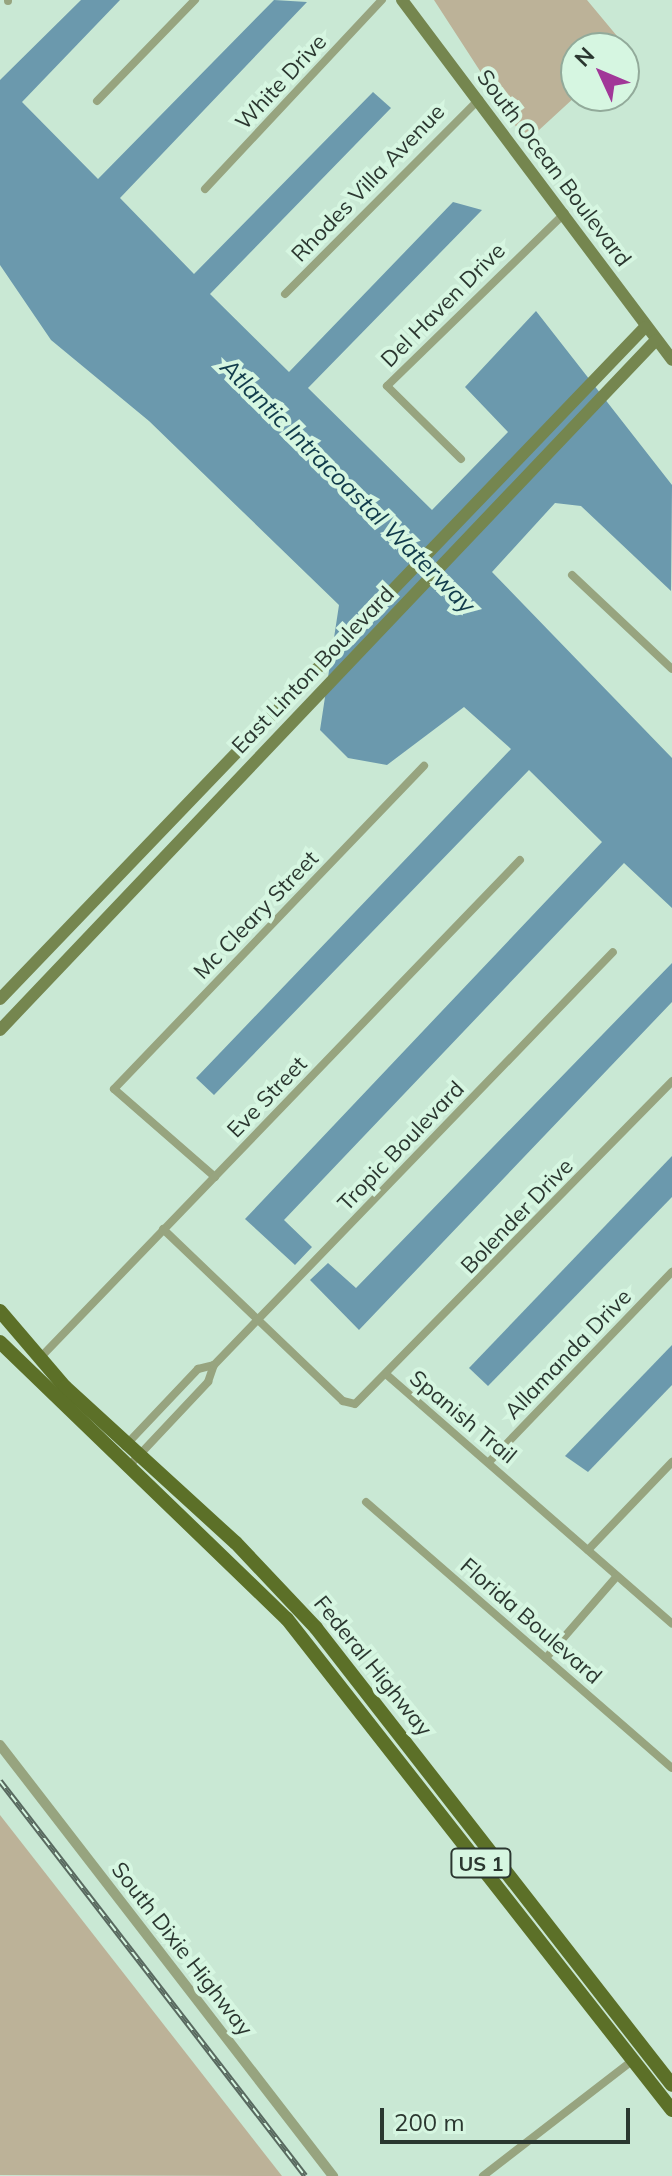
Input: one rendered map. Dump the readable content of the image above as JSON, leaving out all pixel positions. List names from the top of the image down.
{
  "streets": {
    "main road": [
      "South Ocean Boulevard",
      "East Linton Boulevard",
      "Federal Highway",
      "US 1"
    ],
    "street": [
      "White Drive",
      "Rhodes Villa Avenue",
      "Del Haven Drive",
      "Mc Cleary Street",
      "Eve Street",
      "Tropic Boulevard",
      "Bolender Drive",
      "Allamanda Drive",
      "Spanish Trail",
      "Florida Boulevard",
      "South Dixie Highway"
    ]
  },
  "crossings": [
    ["South Ocean Boulevard", "Rhodes Villa Avenue"],
    ["South Ocean Boulevard", "Del Haven Drive"],
    ["South Ocean Boulevard", "East Linton Boulevard"],
    ["Mc Cleary Street", "Eve Street"],
    ["Eve Street", "Spanish Trail"],
    ["Eve Street", "Federal Highway"],
    ["Tropic Boulevard", "Spanish Trail"],
    ["Tropic Boulevard", "Federal Highway"],
    ["Bolender Drive", "Spanish Trail"],
    ["Allamanda Drive", "Spanish Trail"]
  ],
  "water": ["Atlantic Intracoastal Waterway"],
  "scale_bar": "200 m",
  "north": "top left"
}
